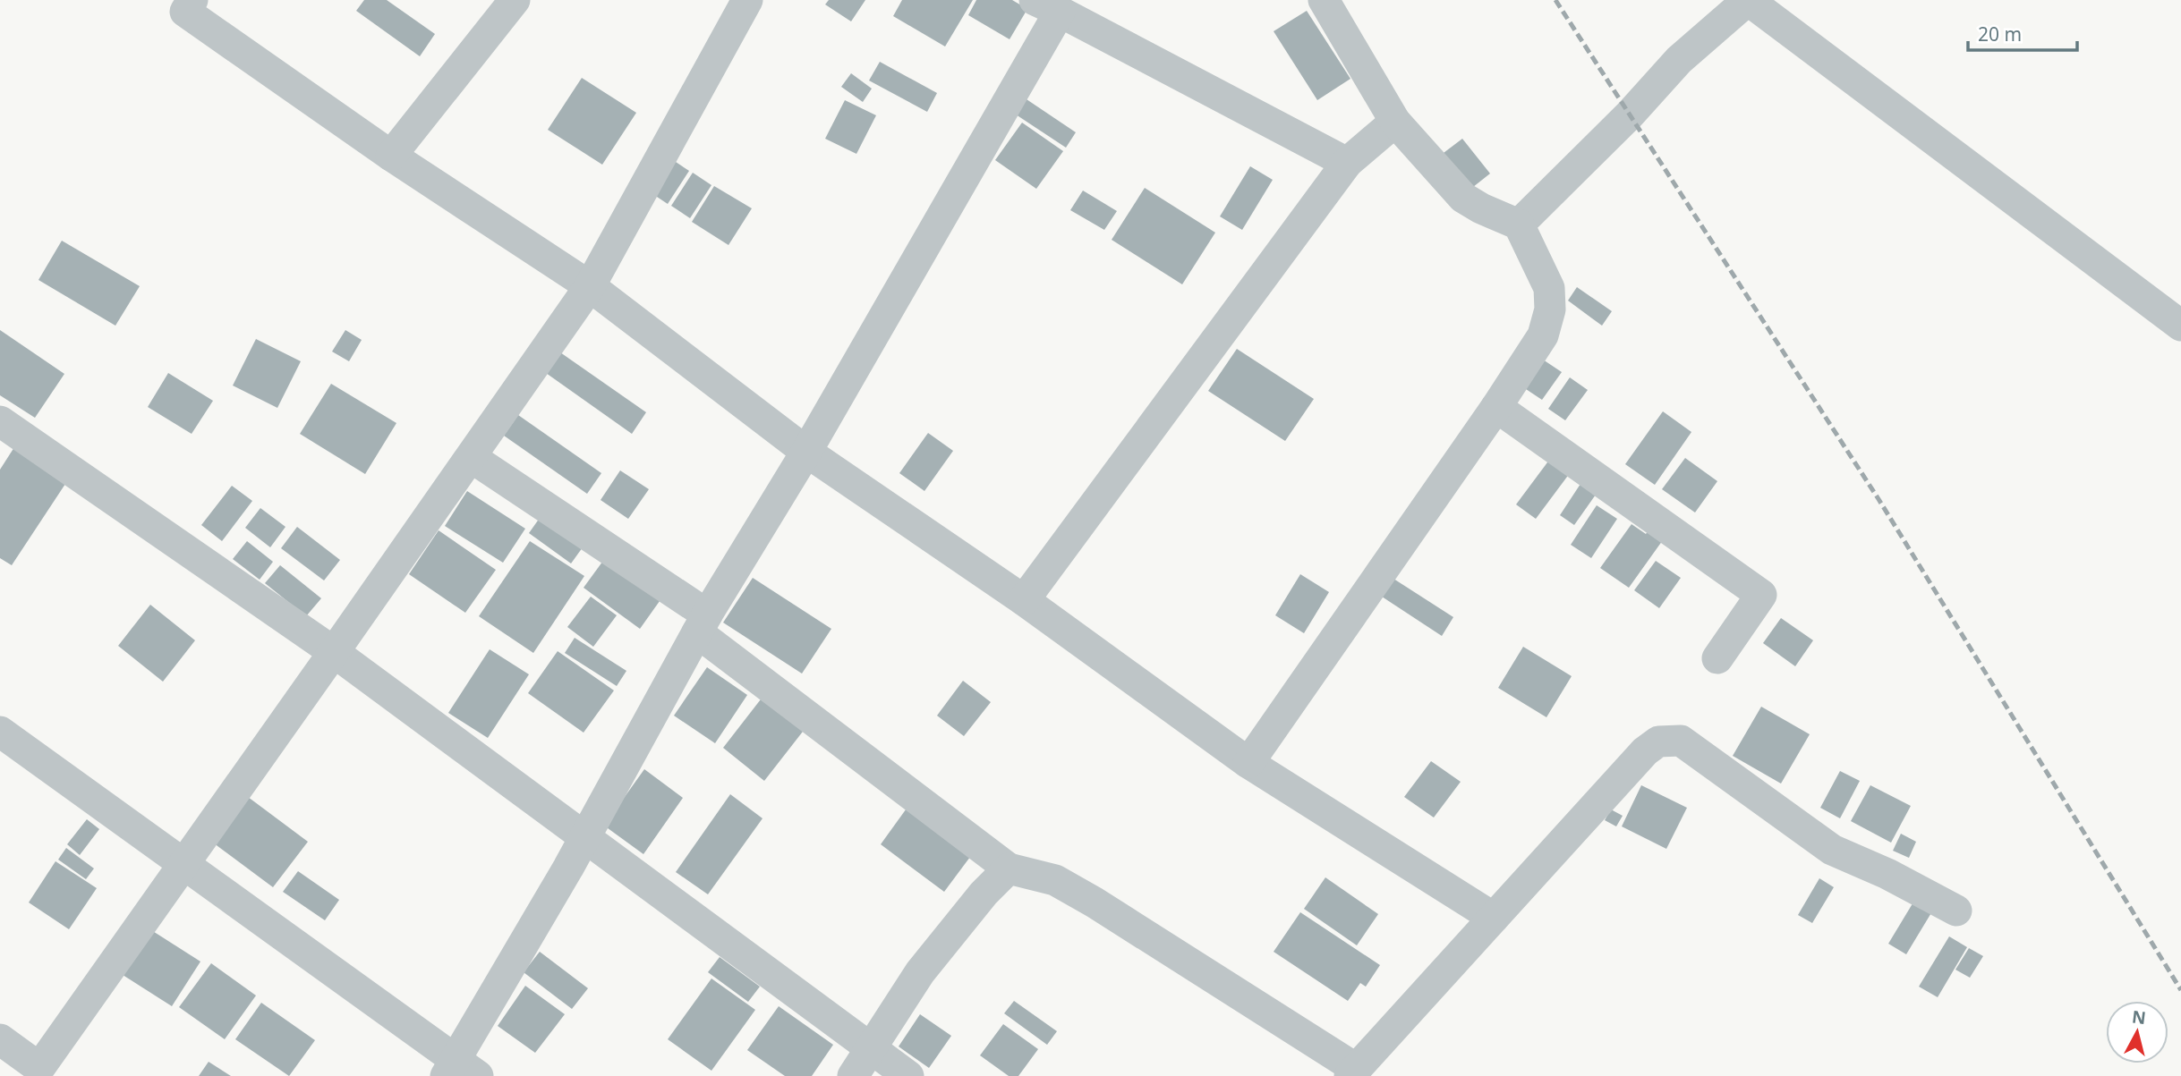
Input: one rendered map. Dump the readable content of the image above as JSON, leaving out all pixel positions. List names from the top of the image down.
{
  "scale_bar": "20 m",
  "north": "top"
}
